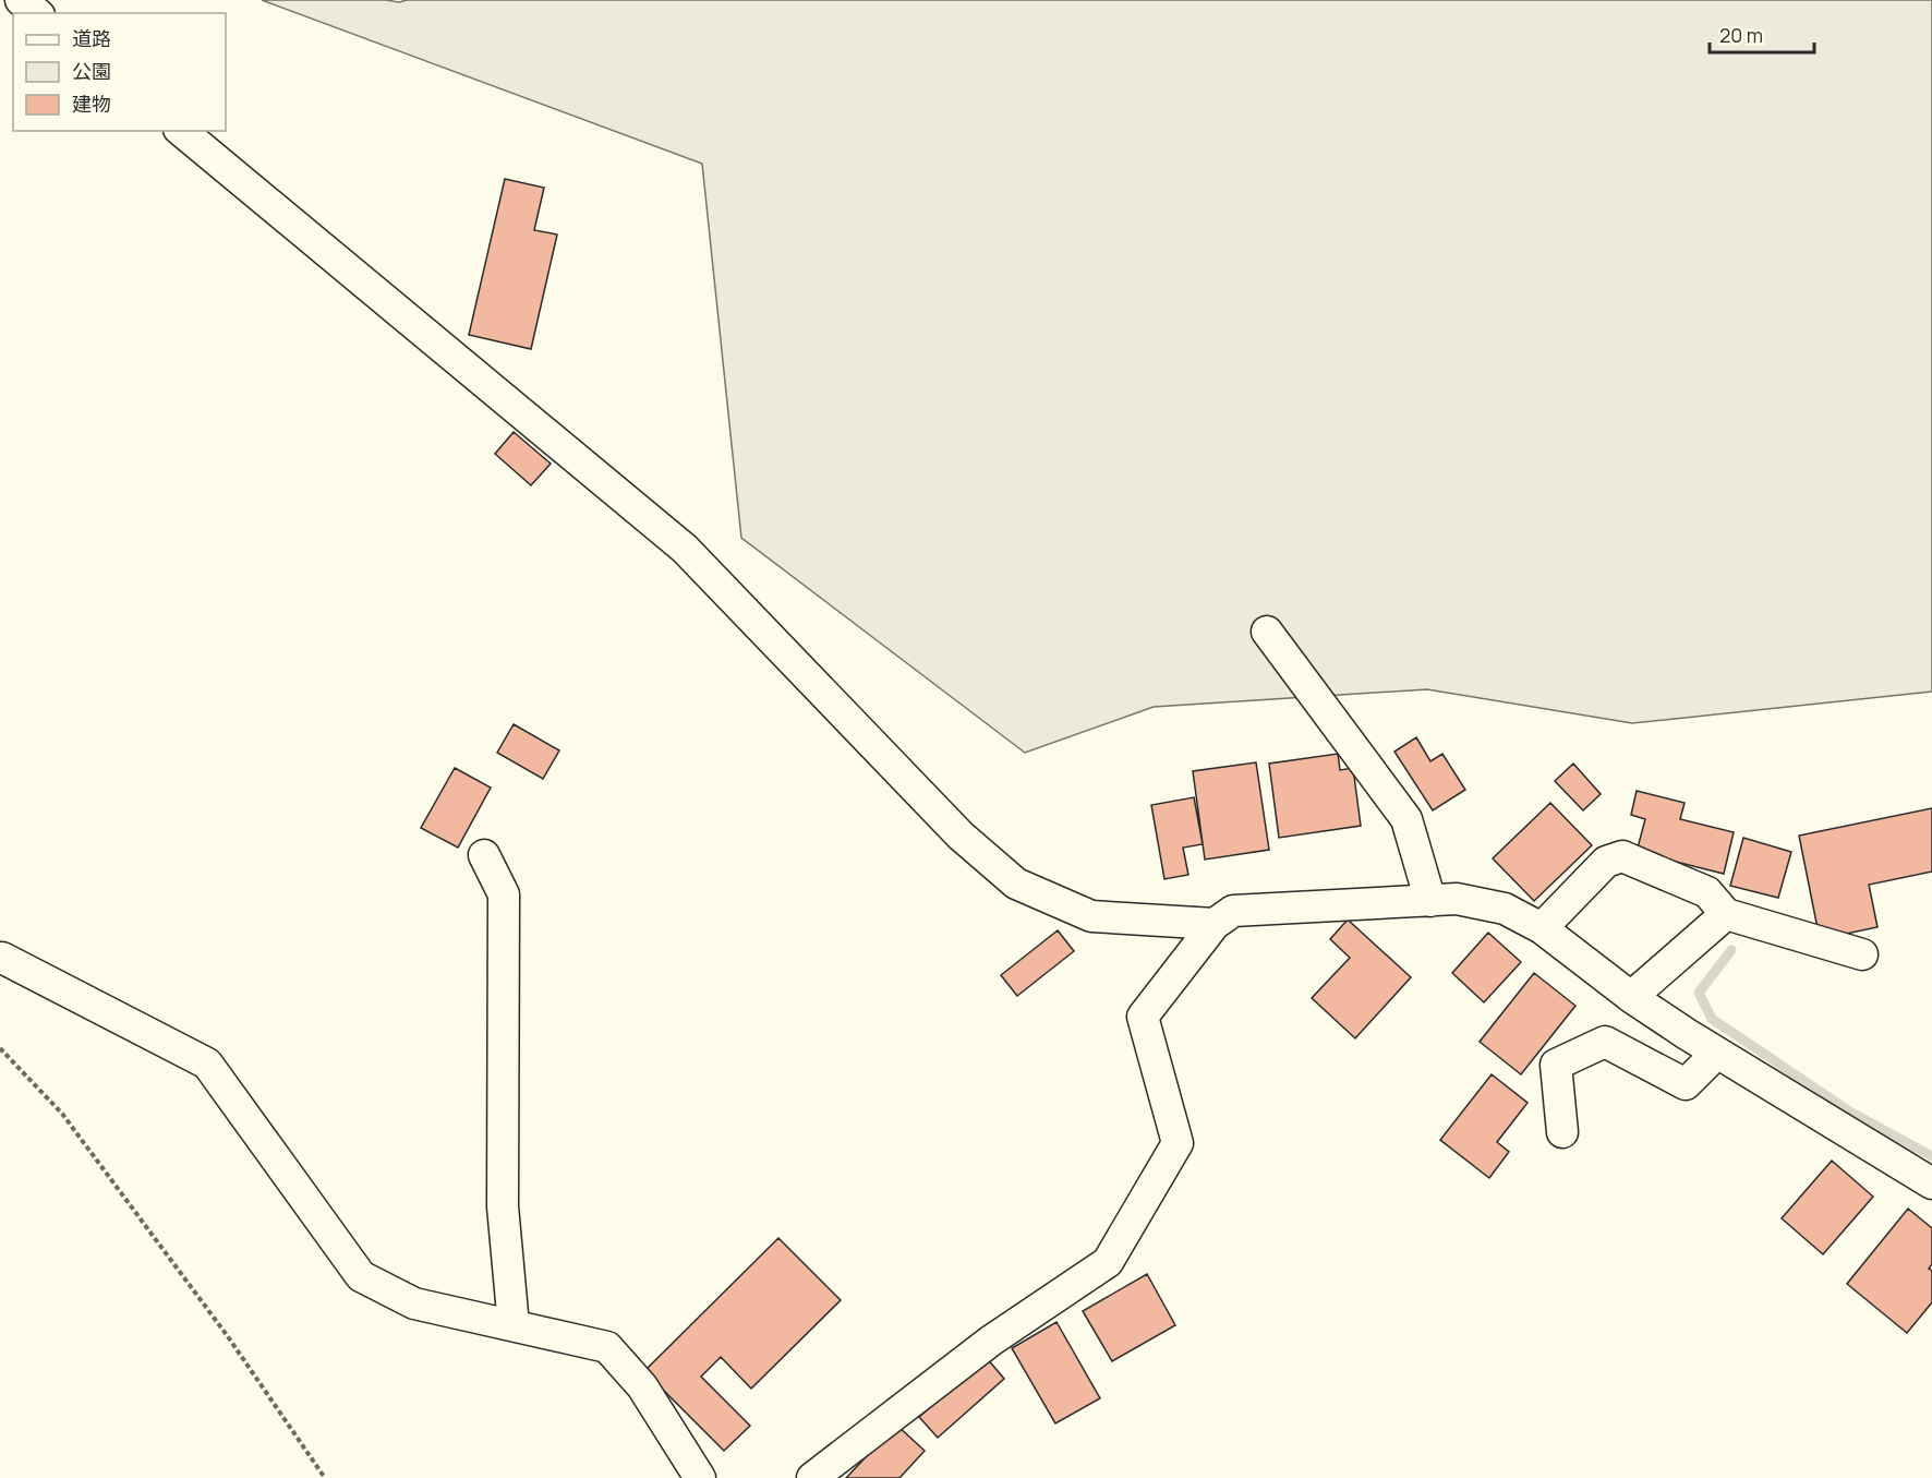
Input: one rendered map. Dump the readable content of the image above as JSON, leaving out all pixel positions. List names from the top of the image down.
{
  "legend": ["道路", "公園", "建物"],
  "scale_bar": "20 m"
}
